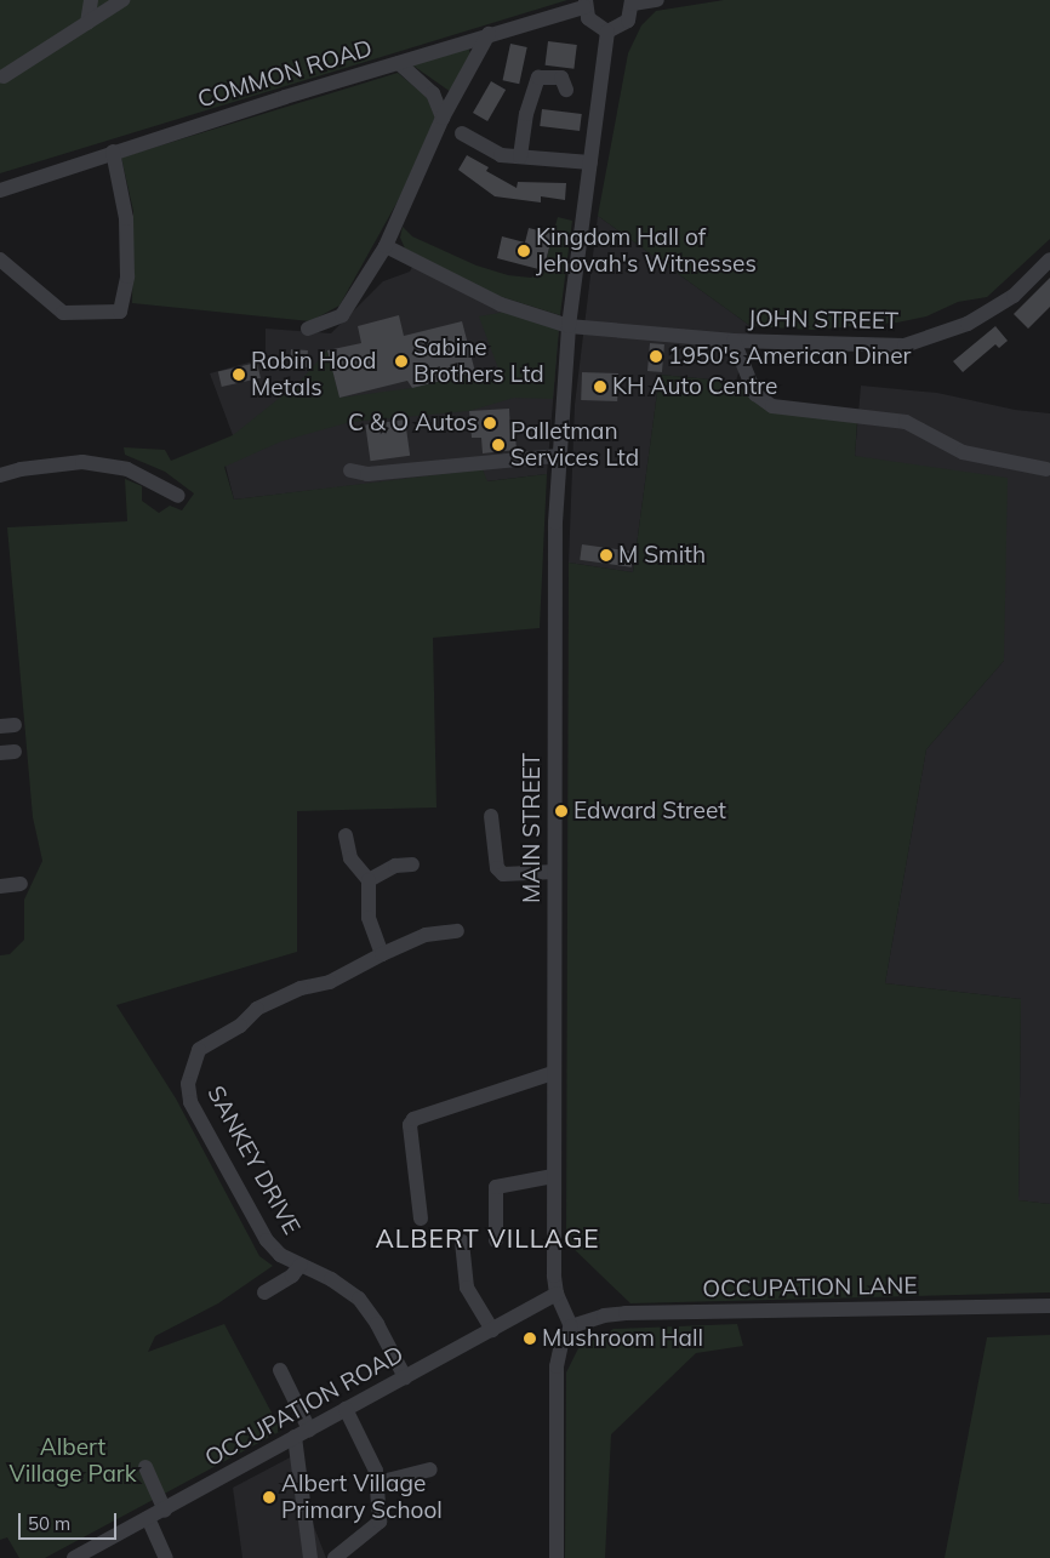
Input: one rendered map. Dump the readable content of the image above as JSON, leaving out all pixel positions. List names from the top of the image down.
{
  "streets": {
    "street": [
      "COMMON ROAD",
      "JOHN STREET",
      "MAIN STREET",
      "SANKEY DRIVE",
      "OCCUPATION LANE",
      "OCCUPATION ROAD"
    ]
  },
  "crossings": [
    ["JOHN STREET", "MAIN STREET"],
    ["MAIN STREET", "OCCUPATION LANE"],
    ["MAIN STREET", "OCCUPATION ROAD"],
    ["SANKEY DRIVE", "OCCUPATION ROAD"]
  ],
  "districts": ["ALBERT VILLAGE"],
  "parks": ["Albert Village Park"],
  "places": [
    "Kingdom Hall of Jehovah's Witnesses",
    "1950's American Diner",
    "Sabine Brothers Ltd",
    "Robin Hood Metals",
    "KH Auto Centre",
    "C & O Autos",
    "Palletman Services Ltd",
    "M Smith",
    "Edward Street",
    "Mushroom Hall",
    "Albert Village Primary School"
  ],
  "scale_bar": "50 m"
}
